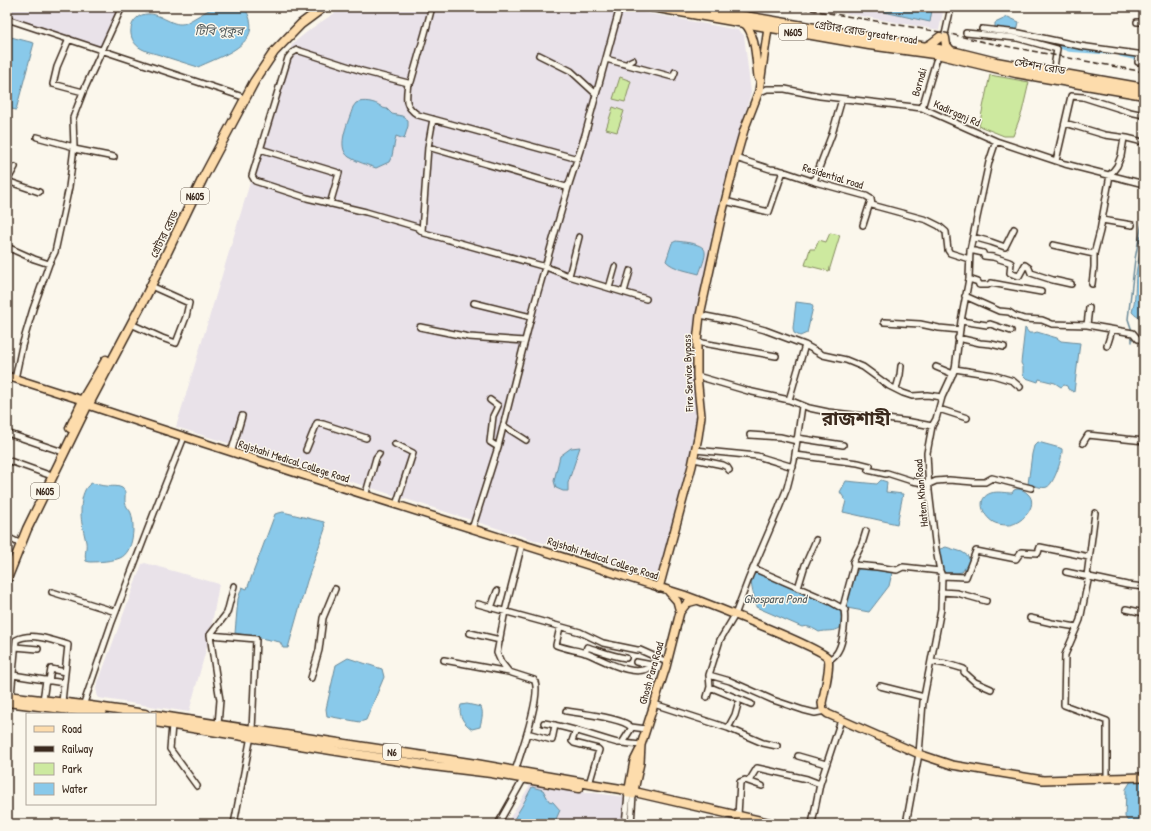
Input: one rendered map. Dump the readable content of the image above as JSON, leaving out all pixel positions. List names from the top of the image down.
{
  "streets": {
    "highway": [
      "N605",
      "গ্রেটার রোড greater road",
      "স্টেশন রোড",
      "গ্রেটার রোড",
      "N6"
    ],
    "main road": ["Fire Service Bypass", "Rajshahi Medical College Road", "Ghosh Para Road"],
    "street": [
      "Bornali",
      "Kadirganj Rd",
      "Residential road",
      "Hatem Khan Road"
    ]
  },
  "crossings": [
    ["N605", "গ্রেটার রোড greater road"],
    ["N605", "স্টেশন রোড"],
    ["N605", "Bornali"],
    ["গ্রেটার রোড greater road", "স্টেশন রোড"],
    ["গ্রেটার রোড greater road", "Bornali"],
    ["গ্রেটার রোড greater road", "Fire Service Bypass"],
    ["স্টেশন রোড", "Bornali"],
    ["Bornali", "Kadirganj Rd"],
    ["Kadirganj Rd", "Fire Service Bypass"],
    ["Kadirganj Rd", "Hatem Khan Road"],
    ["Residential road", "Fire Service Bypass"],
    ["Residential road", "Hatem Khan Road"],
    ["গ্রেটার রোড", "Rajshahi Medical College Road"],
    ["Fire Service Bypass", "Rajshahi Medical College Road"],
    ["Fire Service Bypass", "Ghosh Para Road"],
    ["Rajshahi Medical College Road", "Ghosh Para Road"],
    ["Ghosh Para Road", "N6"]
  ],
  "districts": ["রাজশাহী"],
  "water": ["টিবি পুকুর", "Ghospara Pond"],
  "legend": [
    "Road",
    "Railway",
    "Park",
    "Water"
  ]
}
